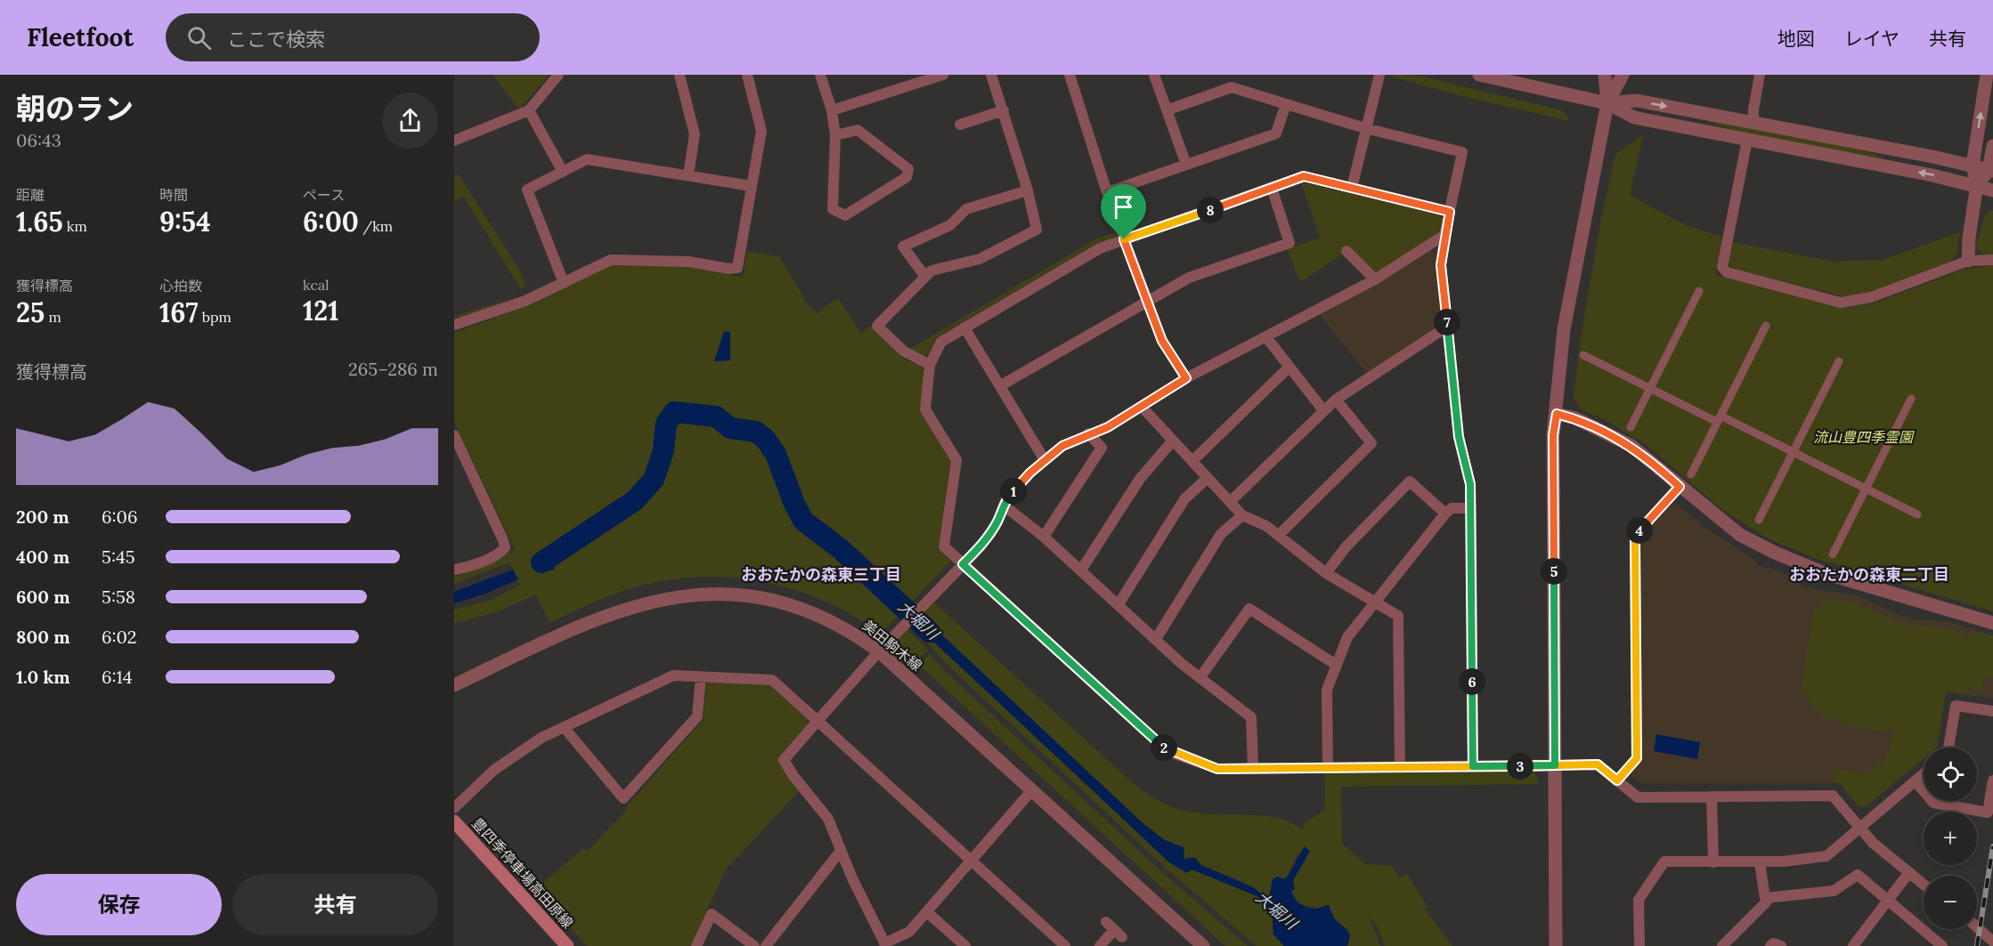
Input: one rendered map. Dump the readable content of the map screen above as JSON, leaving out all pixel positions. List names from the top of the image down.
{
  "streets": {
    "main road": ["豊四季停車場高田原線"],
    "street": ["美田駒木線"]
  },
  "districts": ["おおたかの森東三丁目", "おおたかの森東二丁目"],
  "water": ["大堀川"],
  "parks": ["流山豊四季霊園"],
  "page": {
    "header": "Fleetfoot",
    "search": "ここで検索",
    "nav": ["地図", "レイヤ", "共有"],
    "heading": ["朝のラン", "06:43"],
    "stats": [
      ["距離", "1.65 km"],
      ["時間", "9:54"],
      ["ペース", "6:00 /km"],
      ["獲得標高", "25 m"],
      ["心拍数", "167 bpm"],
      ["kcal", "121"]
    ],
    "pins": [
      "8",
      "7",
      "1",
      "4",
      "5",
      "6",
      "2",
      "3"
    ],
    "chart": ["獲得標高", "265–286 m"],
    "list": [
      {
        "name": "200 m",
        "note": "6:06"
      },
      {
        "name": "400 m",
        "note": "5:45"
      },
      {
        "name": "600 m",
        "note": "5:58"
      },
      {
        "name": "800 m",
        "note": "6:02"
      },
      {
        "name": "1.0 km",
        "note": "6:14"
      }
    ],
    "map_buttons": ["+", "−"],
    "buttons": ["保存", "共有"]
  }
}
